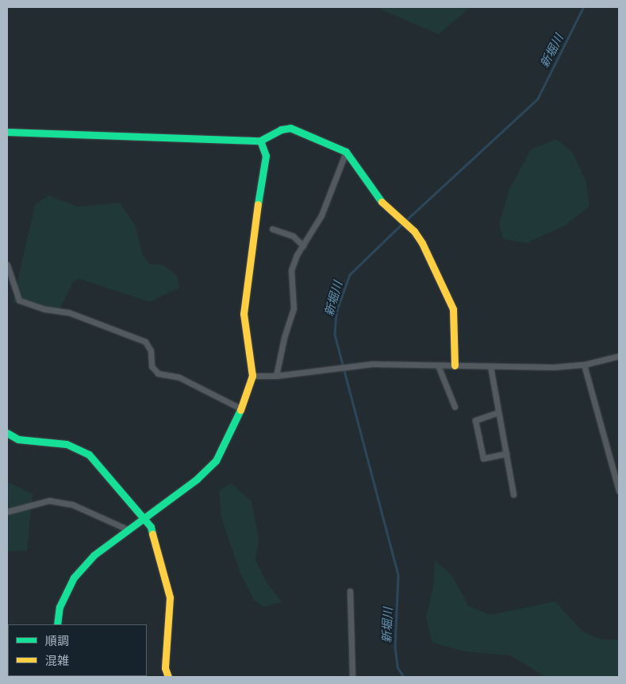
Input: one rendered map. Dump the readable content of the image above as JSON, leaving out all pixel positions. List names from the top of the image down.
{
  "water": ["新堀川"],
  "legend": ["順調", "混雑"]
}
